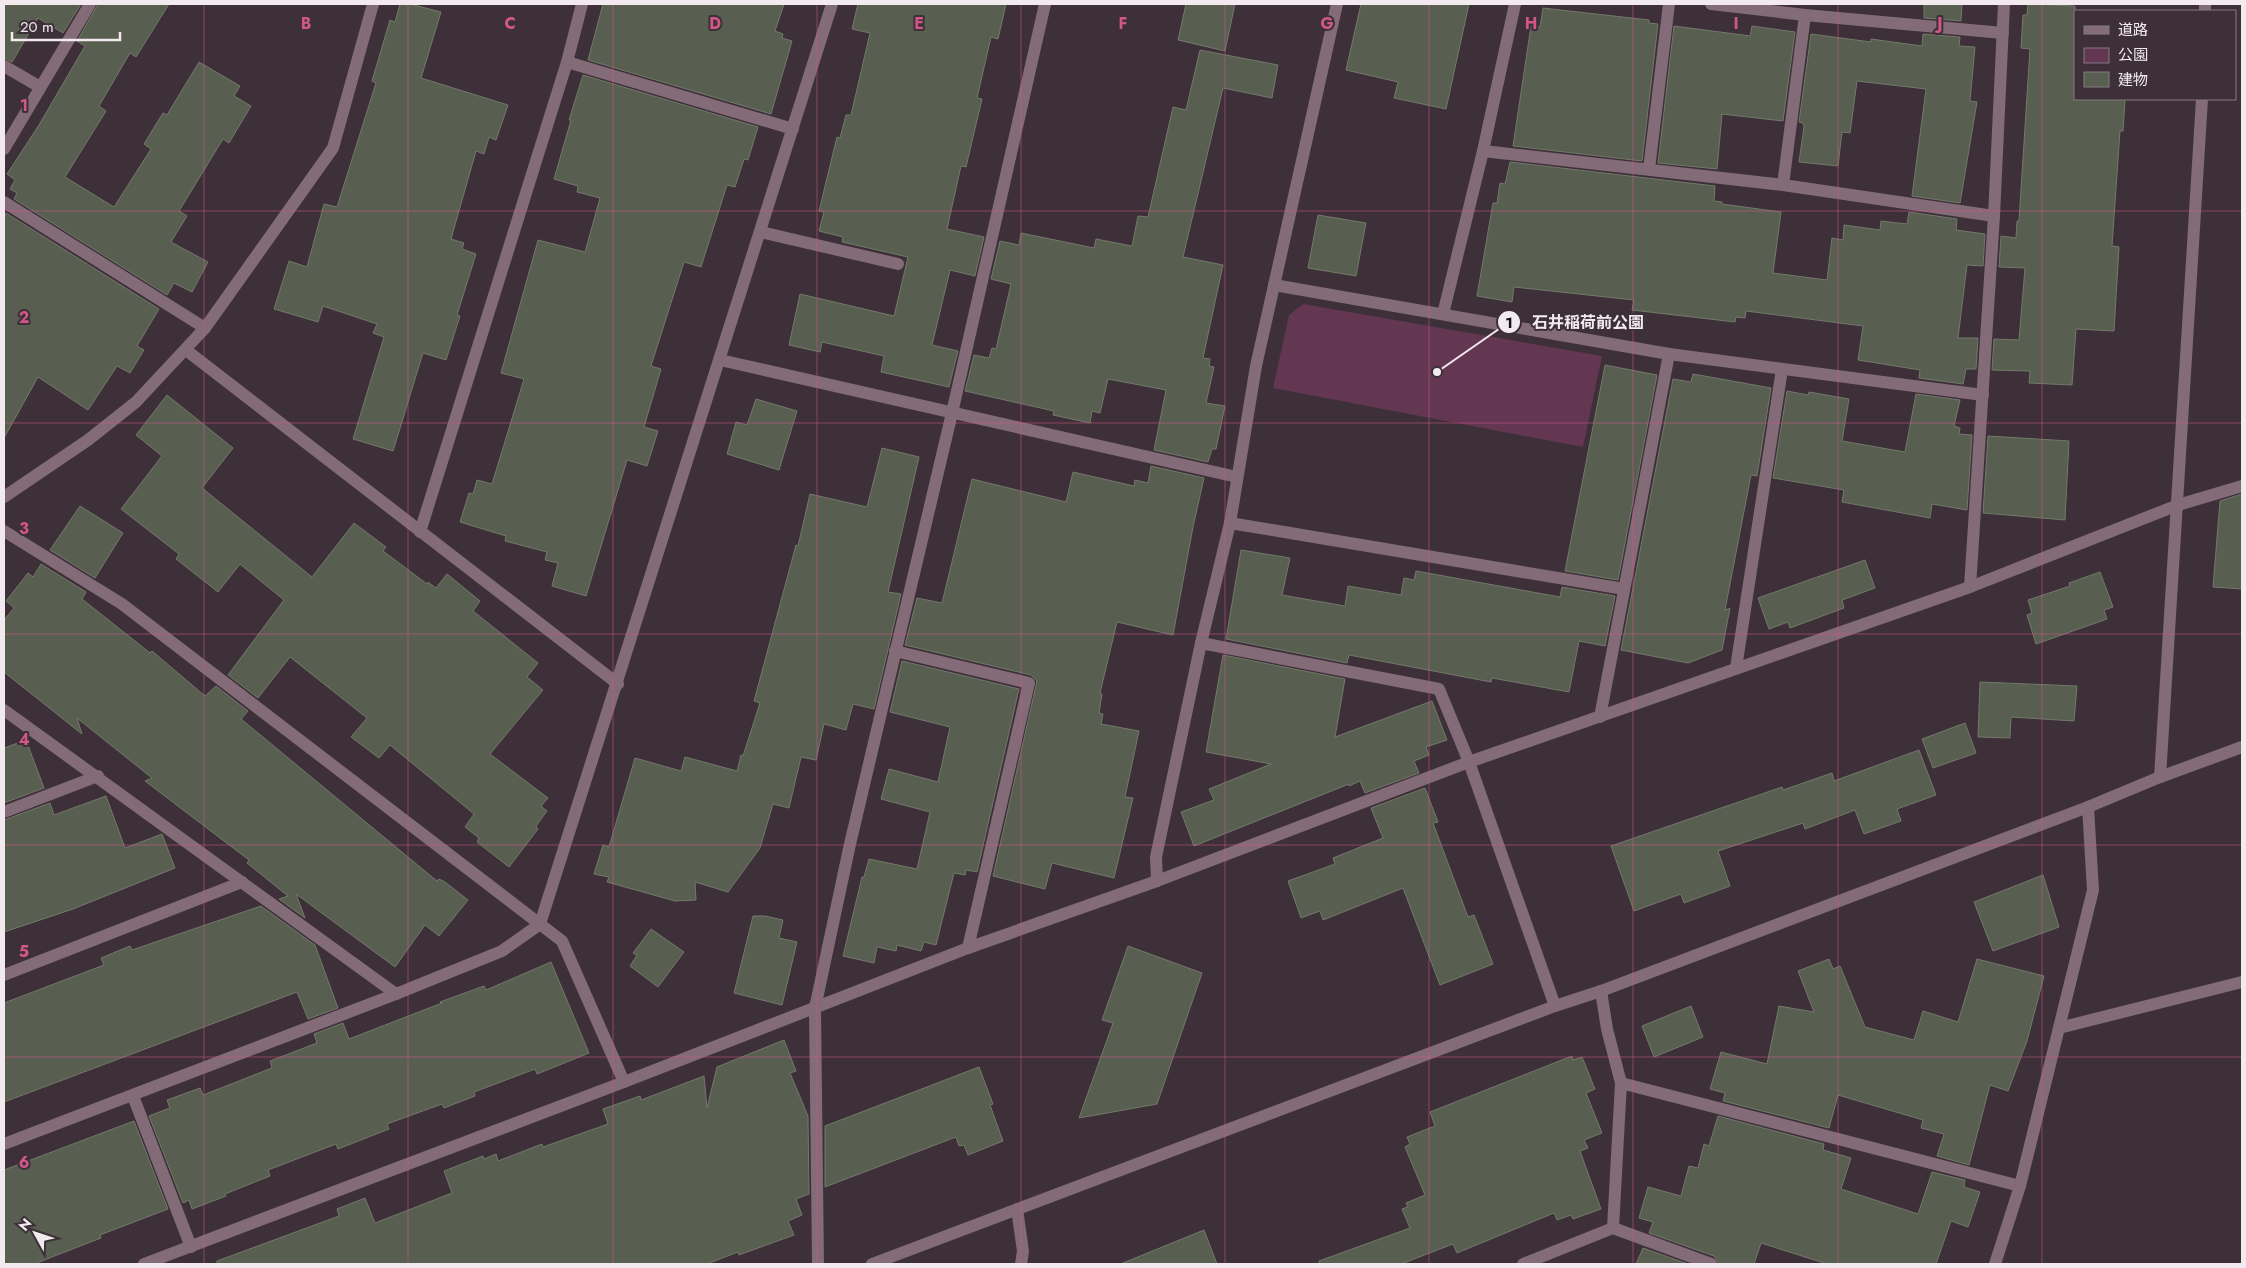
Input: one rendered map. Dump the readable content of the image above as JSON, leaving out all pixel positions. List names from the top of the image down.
{
  "places": ["石井稲荷前公園"],
  "legend": ["道路", "公園", "建物"],
  "scale_bar": "20 m",
  "north": "top left",
  "grid": {
    "columns": [
      "B",
      "C",
      "D",
      "E",
      "F",
      "G",
      "H",
      "I",
      "J"
    ],
    "rows": [
      "1",
      "2",
      "3",
      "4",
      "5",
      "6"
    ]
  }
}
